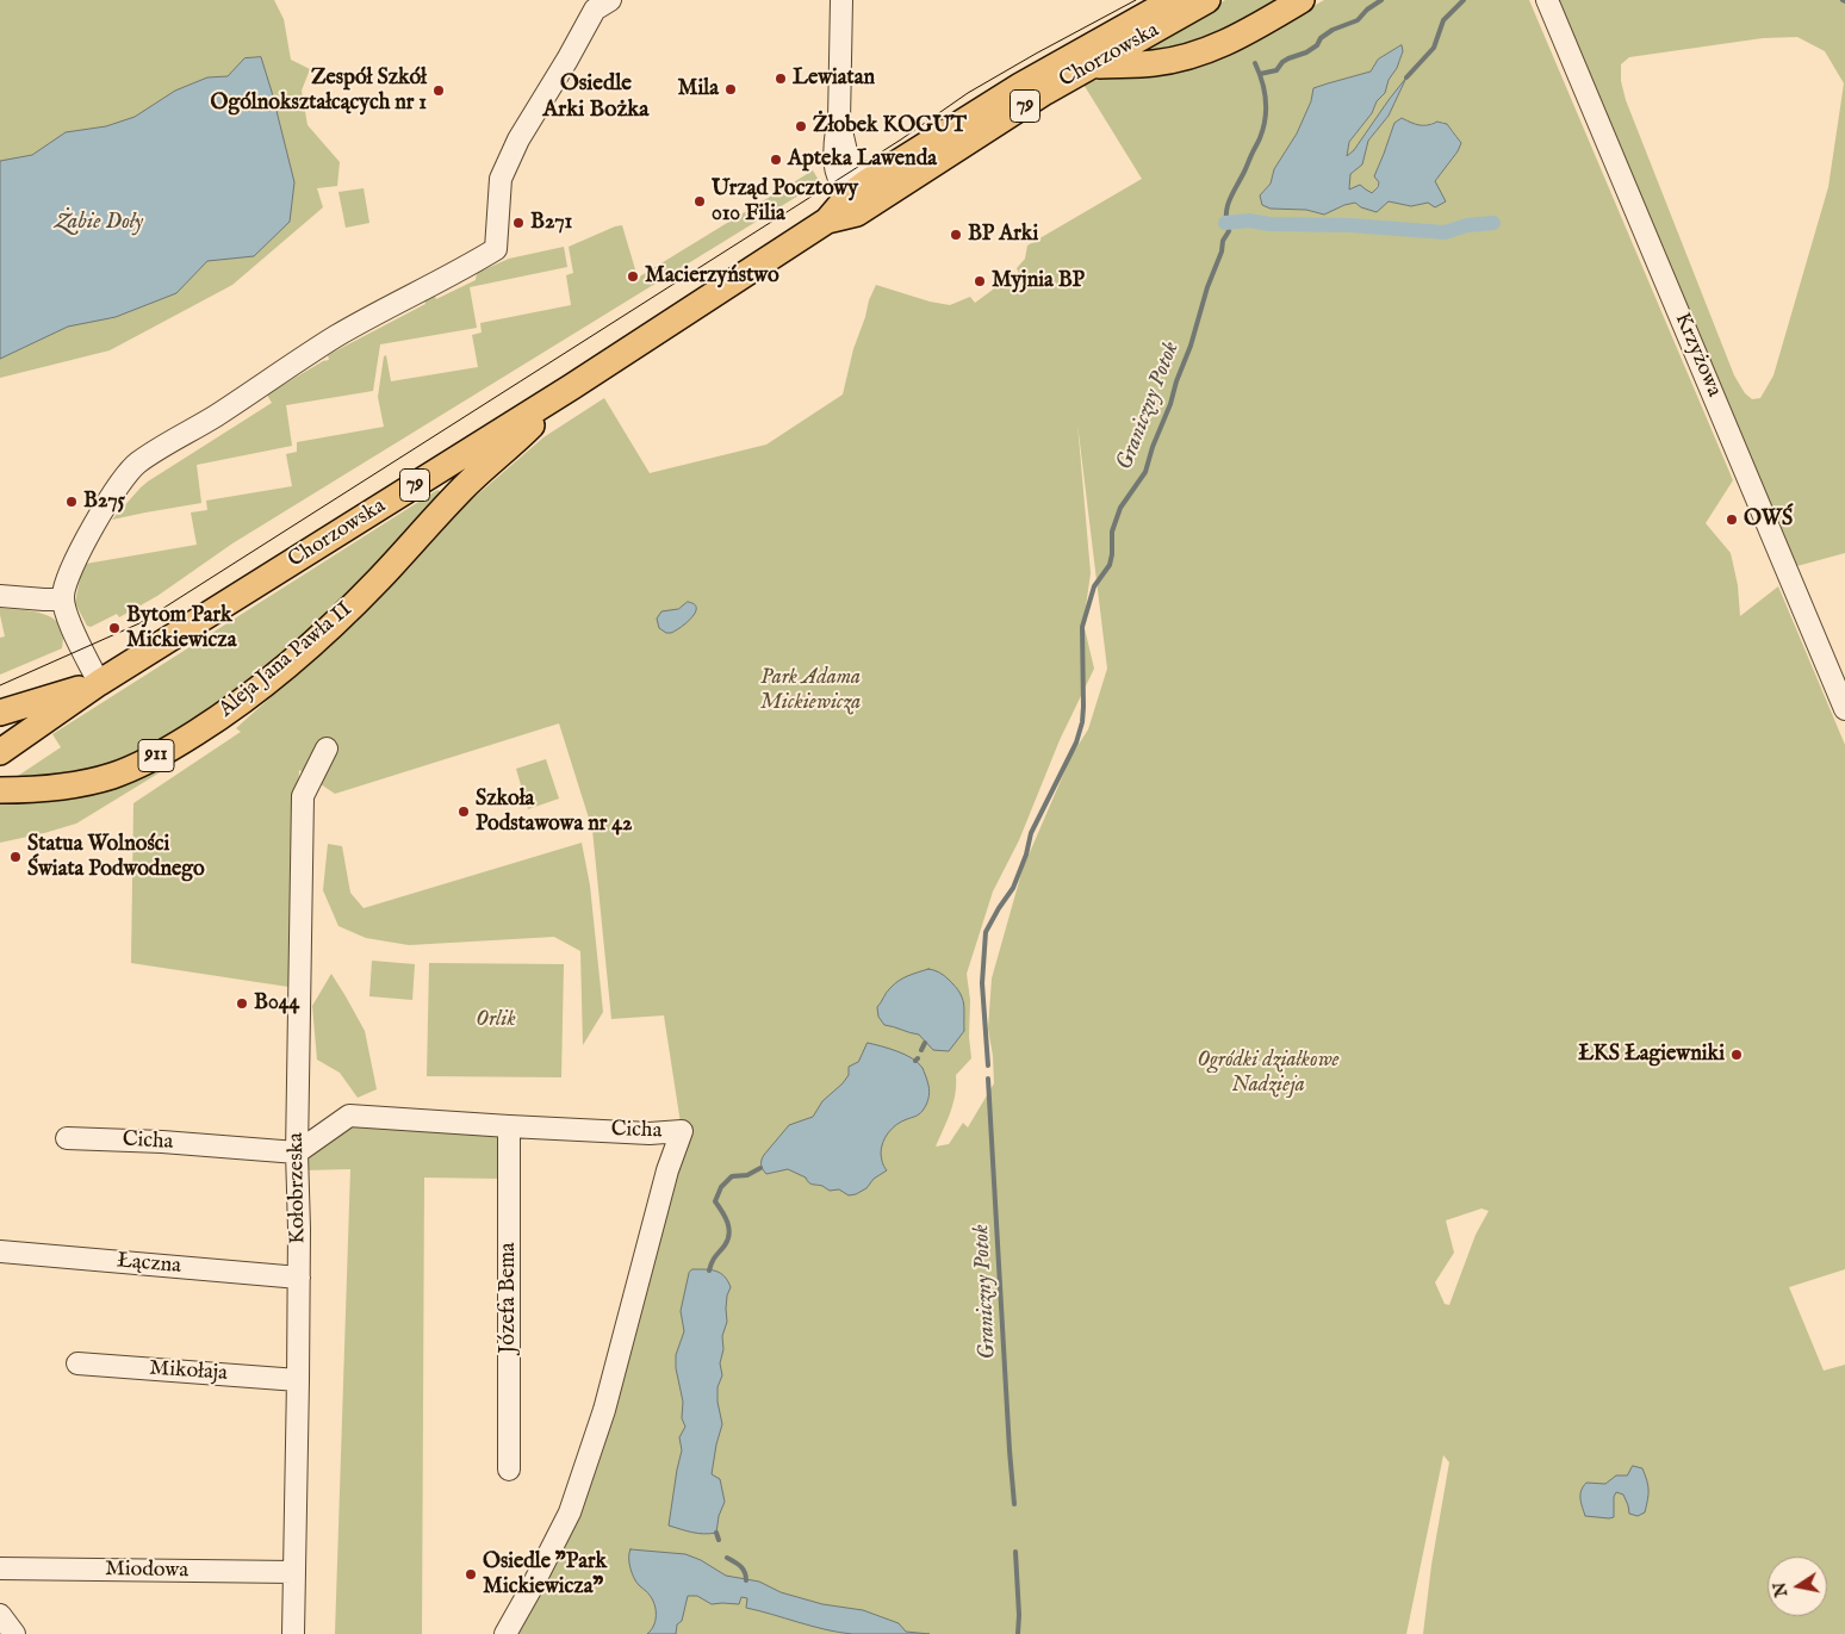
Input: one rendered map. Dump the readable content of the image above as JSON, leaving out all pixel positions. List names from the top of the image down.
{
  "streets": {
    "main road": [
      "Chorzowska",
      "79",
      "Aleja Jana Pawła II",
      "911"
    ],
    "street": [
      "Krzyżowa",
      "Cicha",
      "Kołobrzeska",
      "Łączna",
      "Józefa Bema",
      "Mikołaja",
      "Miodowa"
    ]
  },
  "crossings": [
    ["Chorzowska", "Aleja Jana Pawła II"],
    ["Cicha", "Kołobrzeska"],
    ["Cicha", "Józefa Bema"],
    ["Kołobrzeska", "Łączna"],
    ["Kołobrzeska", "Mikołaja"],
    ["Kołobrzeska", "Miodowa"]
  ],
  "districts": ["Osiedle Arki Bożka"],
  "water": ["Żabie Doły", "Graniczny Potok"],
  "parks": ["Park Adama Mickiewicza", "Orlik", "Ogródki działkowe Nadzieja"],
  "places": [
    "Lewiatan",
    "Mila",
    "Zespół Szkół Ogólnokształcących nr 1",
    "Żłobek KOGUT",
    "Apteka Lawenda",
    "Urząd Pocztowy 010 Filia",
    "B271",
    "BP Arki",
    "Macierzyństwo",
    "Myjnia BP",
    "B275",
    "OWŚ",
    "Bytom Park Mickiewicza",
    "Szkoła Podstawowa nr 42",
    "Statua Wolności Świata Podwodnego",
    "B044",
    "ŁKS Łagiewniki",
    "Osiedle \"Park Mickiewicza\""
  ],
  "north": "left"
}
